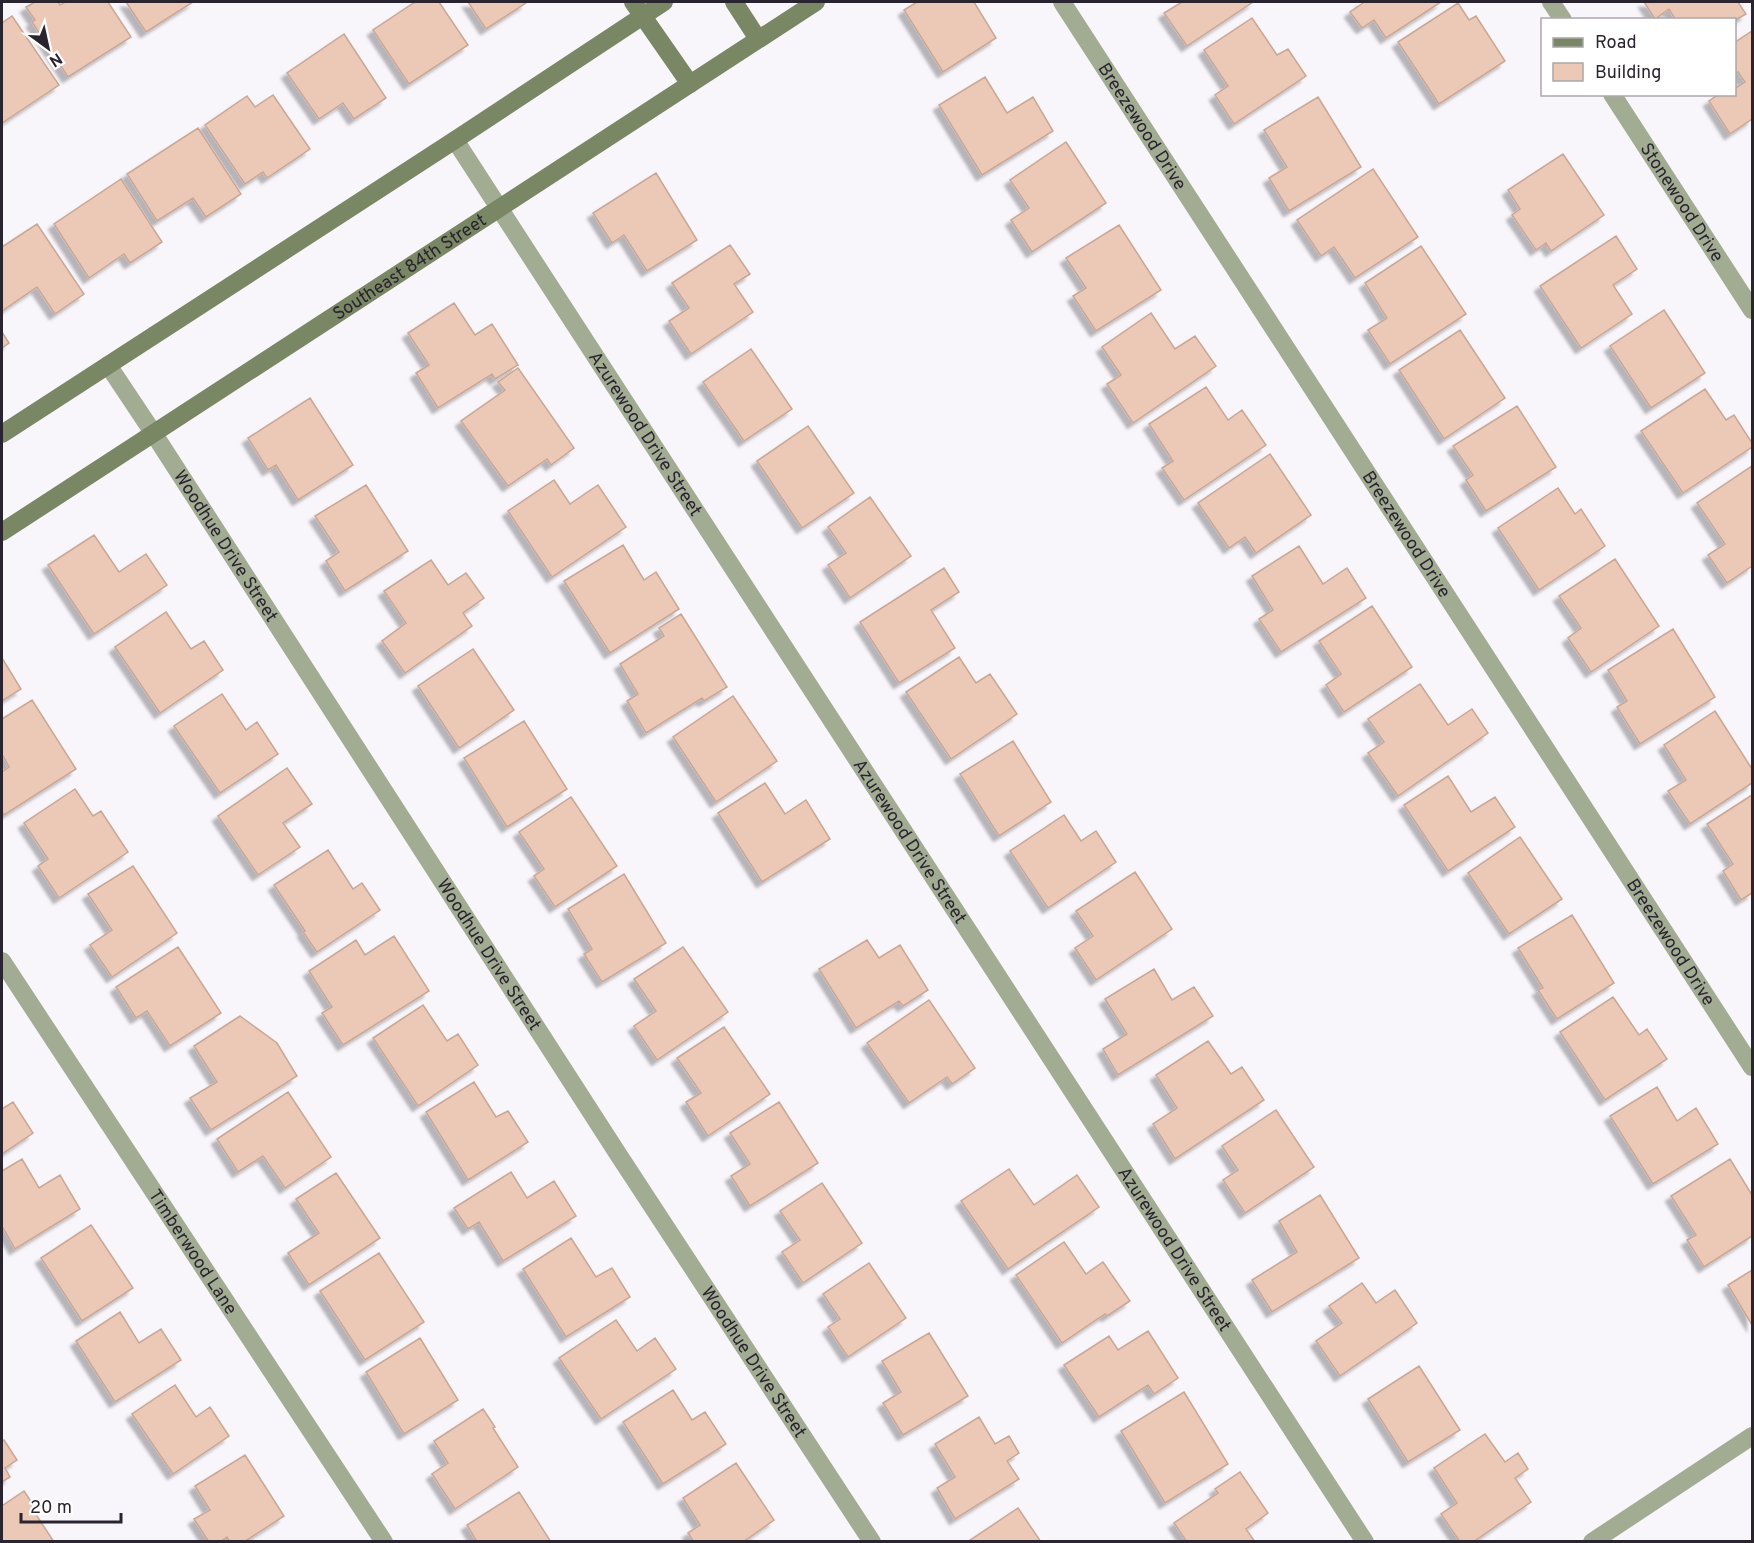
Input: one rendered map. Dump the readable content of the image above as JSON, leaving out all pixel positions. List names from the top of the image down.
{
  "streets": {
    "street": [
      "Breezewood Drive",
      "Stonewood Drive",
      "Southeast 84th Street",
      "Azurewood Drive Street",
      "Woodhue Drive Street",
      "Timberwood Lane"
    ]
  },
  "crossings": [
    ["Southeast 84th Street", "Azurewood Drive Street"],
    ["Southeast 84th Street", "Woodhue Drive Street"]
  ],
  "legend": ["Road", "Building"],
  "scale_bar": "20 m",
  "north": "bottom right"
}
